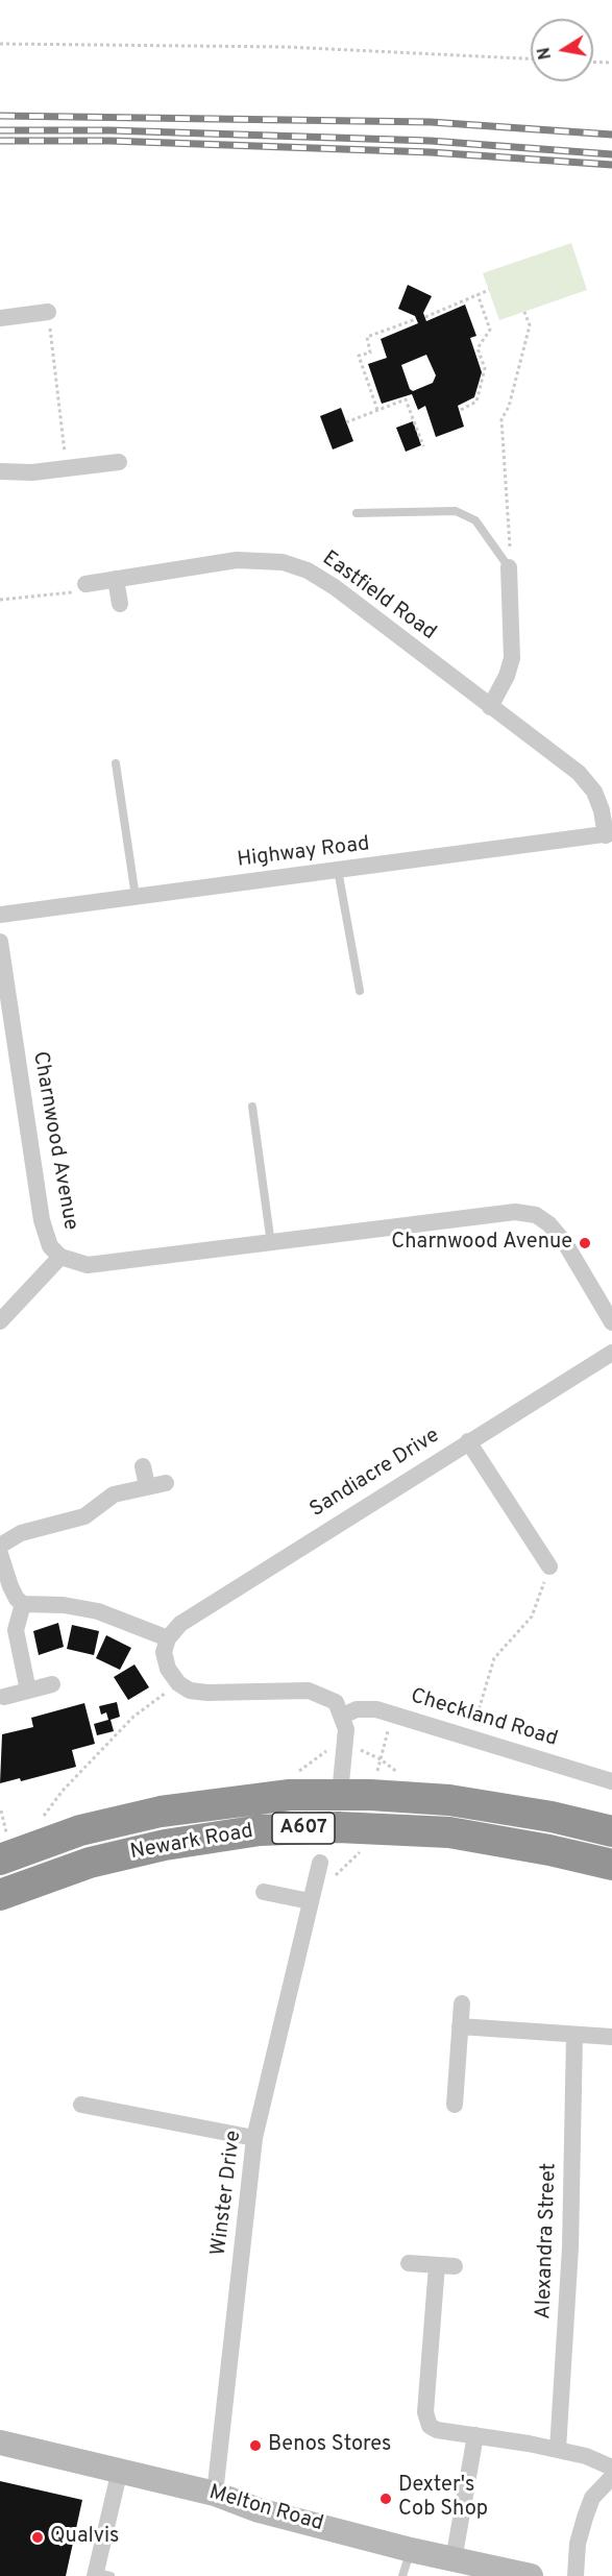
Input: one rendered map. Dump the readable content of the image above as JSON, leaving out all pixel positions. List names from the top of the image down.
{
  "streets": {
    "highway": ["A607", "Newark Road"],
    "street": [
      "Eastfield Road",
      "Highway Road",
      "Charnwood Avenue",
      "Sandiacre Drive",
      "Checkland Road",
      "Winster Drive",
      "Alexandra Street",
      "Melton Road"
    ]
  },
  "crossings": [
    ["Eastfield Road", "Highway Road"],
    ["Winster Drive", "Melton Road"]
  ],
  "places": [
    "Charnwood Avenue",
    "Benos Stores",
    "Dexter's Cob Shop",
    "Qualvis"
  ],
  "north": "left"
}
